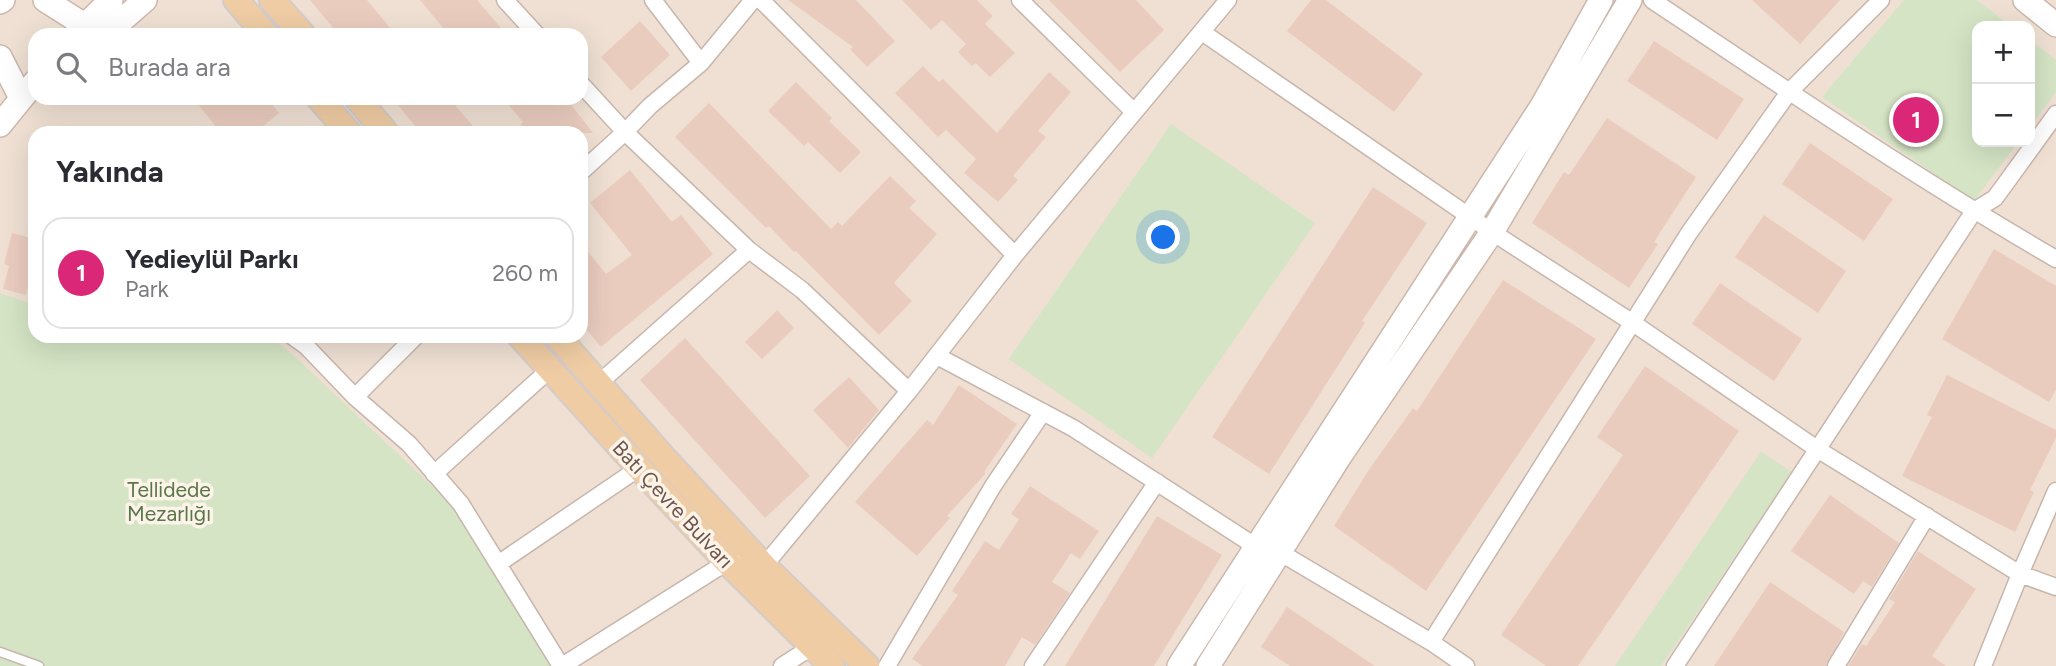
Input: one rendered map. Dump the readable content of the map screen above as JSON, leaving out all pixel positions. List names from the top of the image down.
{
  "streets": {
    "main road": ["Batı Çevre Bulvarı"]
  },
  "parks": ["Tellidede Mezarlığı"],
  "page": {
    "map_buttons": ["+", "−"],
    "search": "Burada ara",
    "pins": "1",
    "heading": "Yakında",
    "list": [
      {
        "mark": "1",
        "name": "Yedieylül Parkı",
        "note": "Park",
        "value": "260 m"
      }
    ]
  }
}
